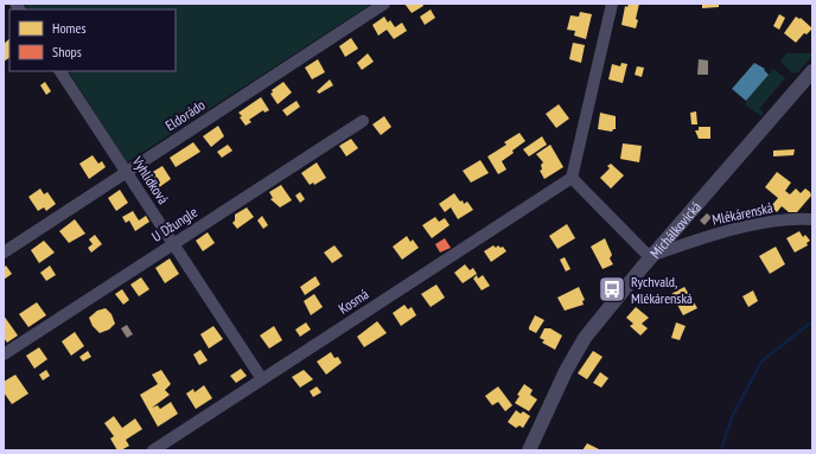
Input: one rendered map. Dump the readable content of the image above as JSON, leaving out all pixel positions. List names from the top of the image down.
{
  "streets": {
    "street": [
      "Eldorádo",
      "Vyhlídková",
      "Mlékárenská",
      "U Džungle",
      "Michálkovická",
      "Kosmá"
    ]
  },
  "crossings": [
    ["Eldorádo", "Vyhlídková"],
    ["Vyhlídková", "U Džungle"],
    ["Vyhlídková", "Kosmá"],
    ["Mlékárenská", "Michálkovická"]
  ],
  "places": {
    "bus stop": ["Rychvald, Mlékárenská"]
  },
  "legend": ["Homes", "Shops"]
}
